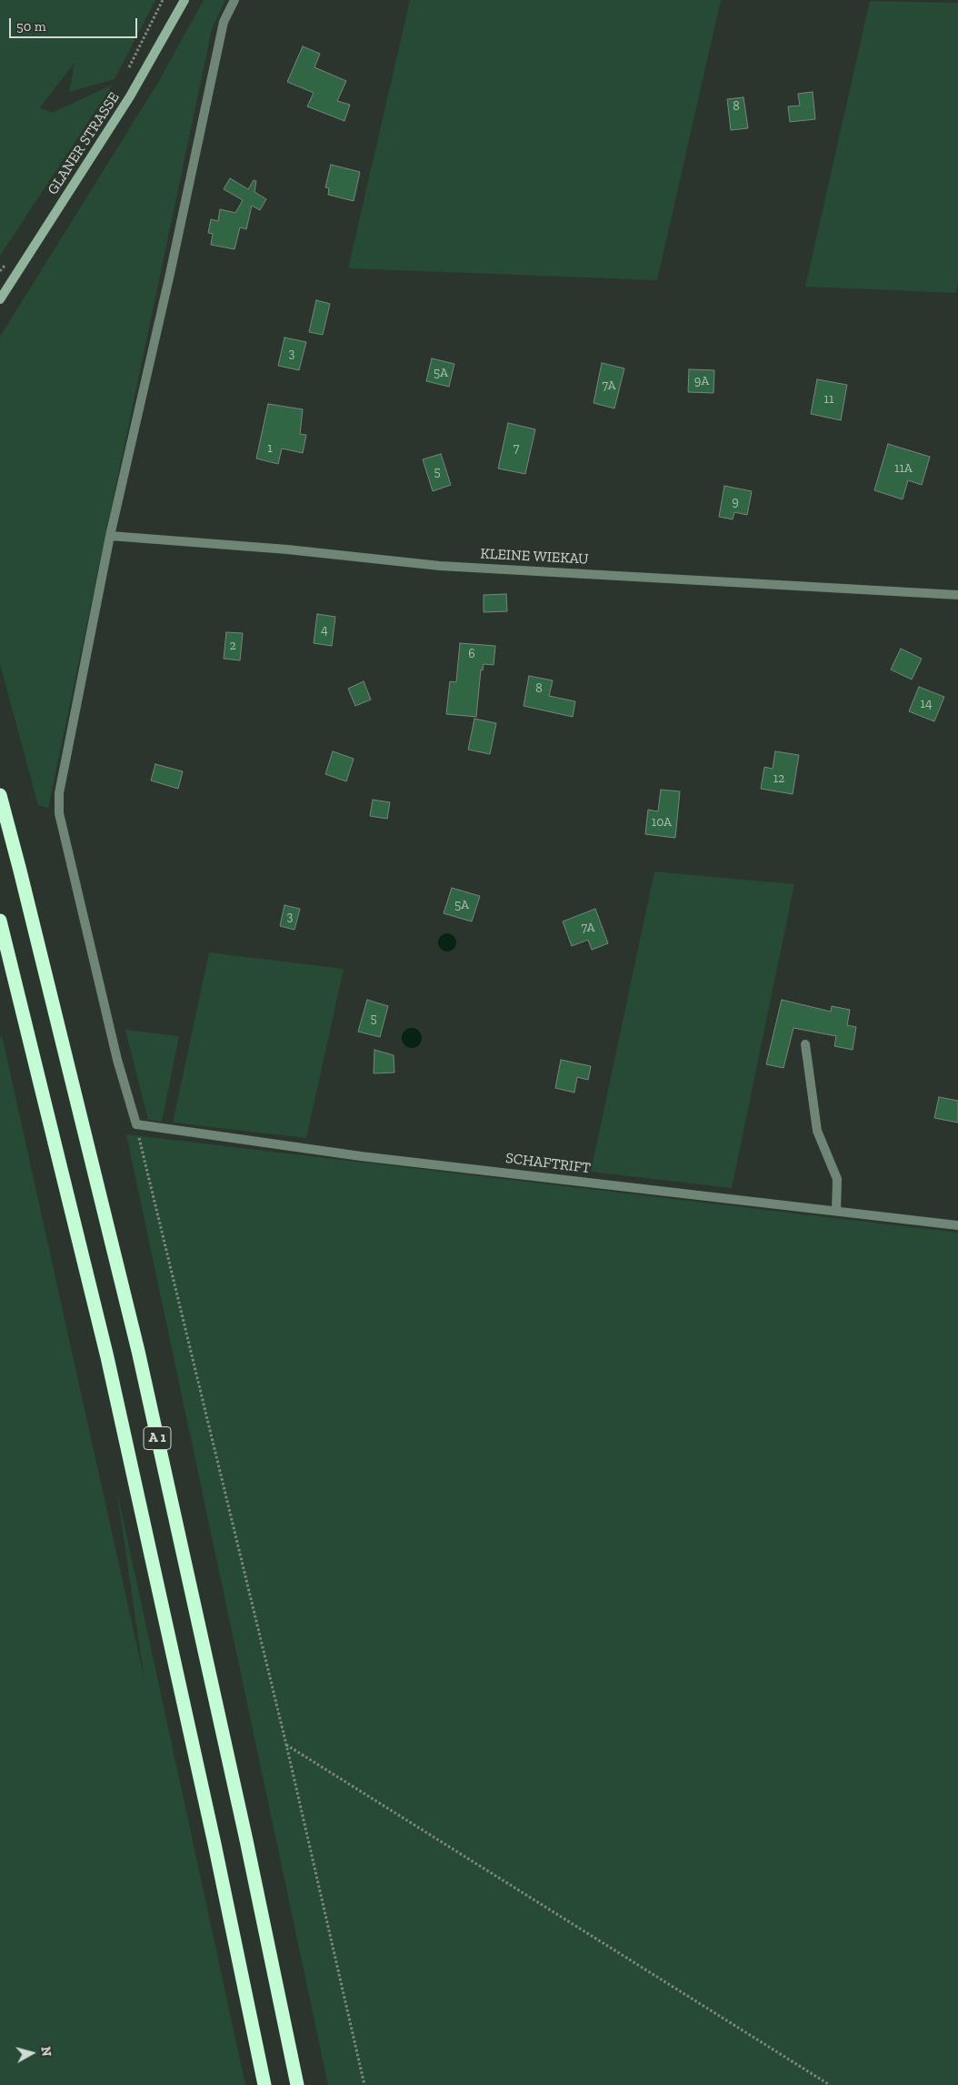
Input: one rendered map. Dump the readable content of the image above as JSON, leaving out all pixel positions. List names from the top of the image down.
{
  "streets": {
    "highway": ["A 1"],
    "street": ["GLANER STRASSE", "KLEINE WIEKAU", "SCHAFTRIFT"]
  },
  "house_numbers": [
    "8",
    "3",
    "5A",
    "9A",
    "7A",
    "11",
    "1",
    "7",
    "11A",
    "5",
    "9",
    "4",
    "2",
    "6",
    "8",
    "14",
    "12",
    "10A",
    "5A",
    "3",
    "7A",
    "5"
  ],
  "scale_bar": "50 m",
  "north": "right"
}
